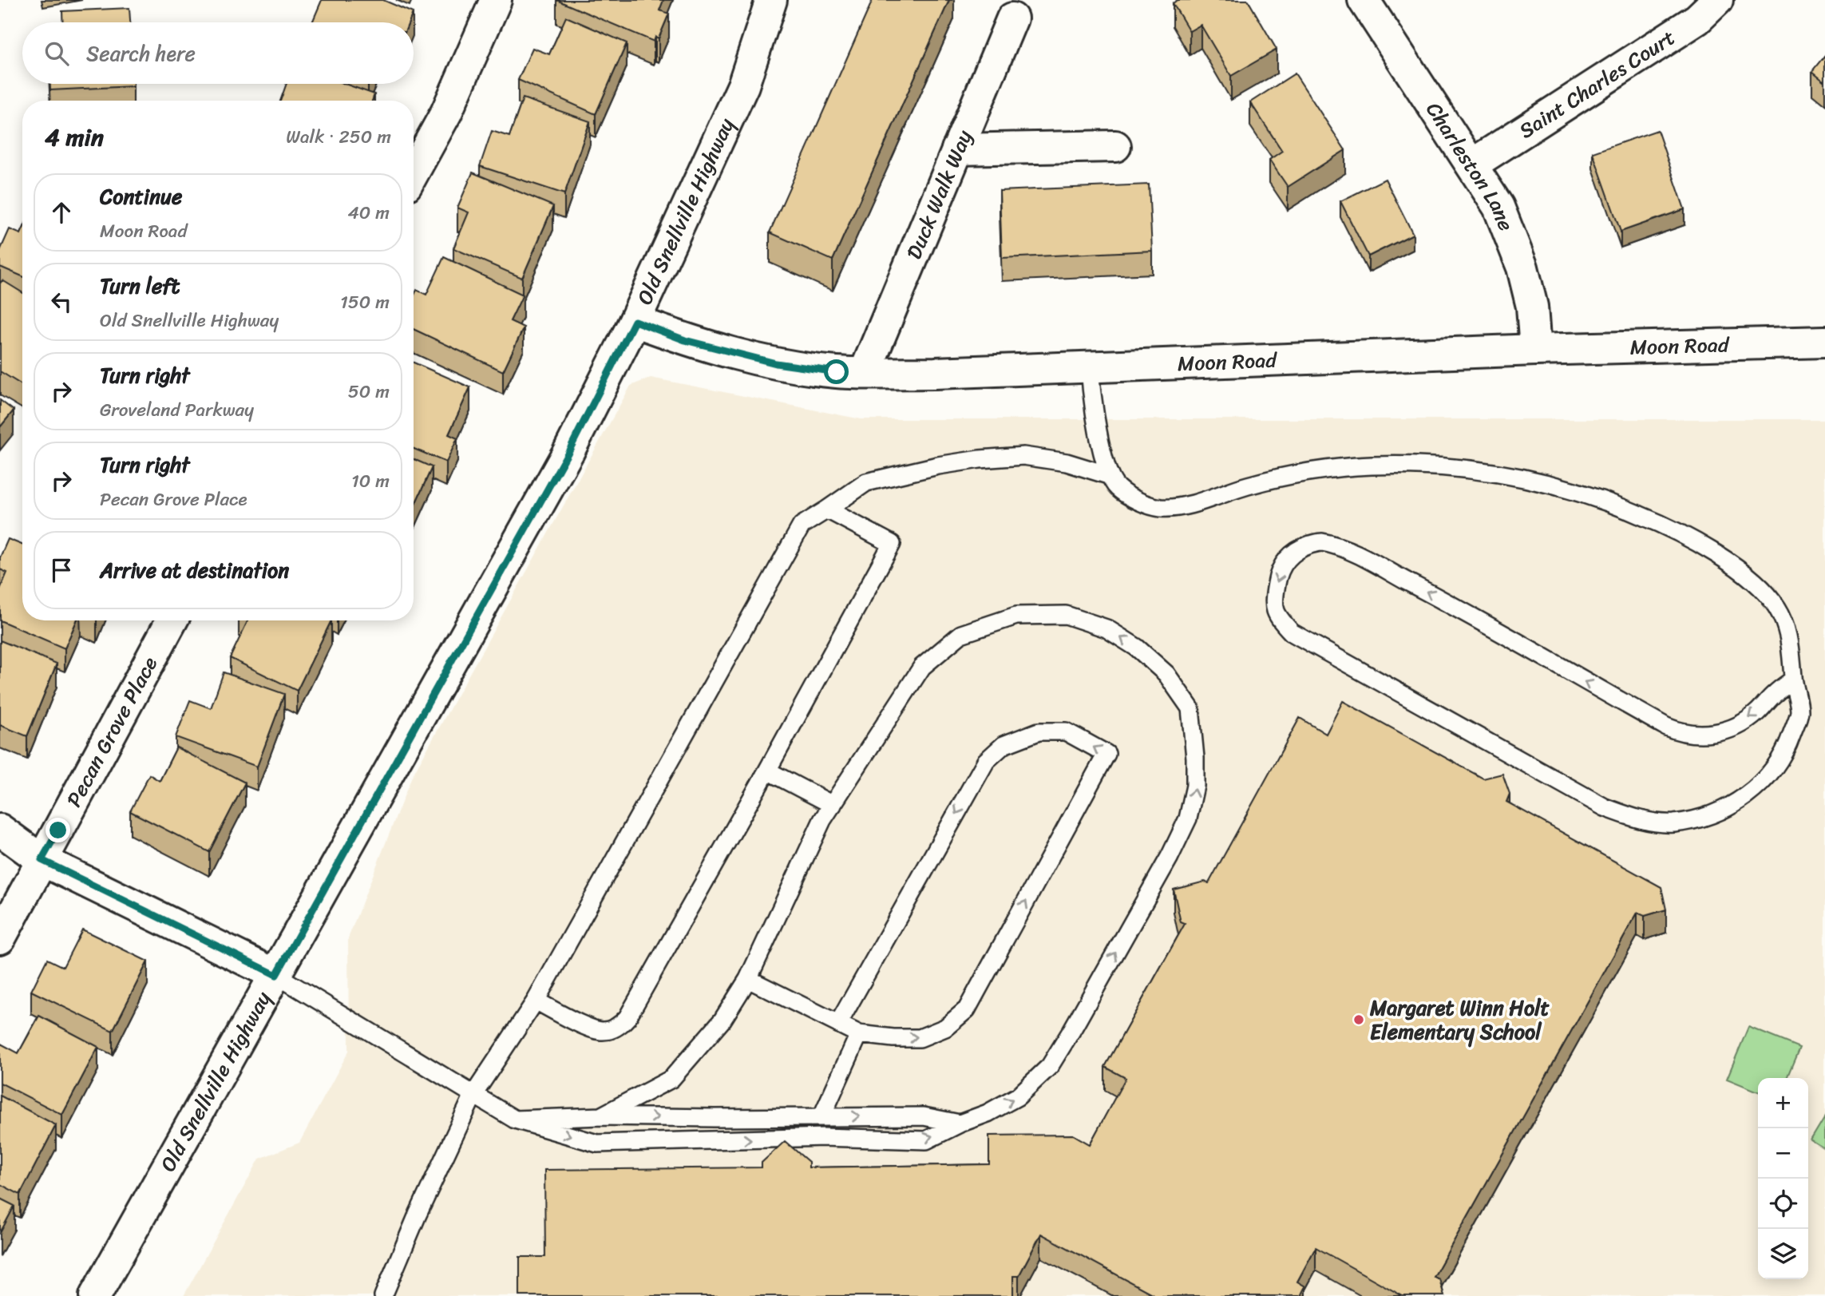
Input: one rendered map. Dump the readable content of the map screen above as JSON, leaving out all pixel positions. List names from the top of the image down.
{
  "streets": {
    "street": [
      "Saint Charles Court",
      "Charleston Lane",
      "Duck Walk Way",
      "Old Snellville Highway",
      "Moon Road",
      "Pecan Grove Place"
    ]
  },
  "crossings": [
    ["Saint Charles Court", "Charleston Lane"],
    ["Charleston Lane", "Moon Road"],
    ["Duck Walk Way", "Moon Road"],
    ["Old Snellville Highway", "Moon Road"]
  ],
  "places": ["Margaret Winn Holt Elementary School"],
  "page": {
    "search": "Search here",
    "heading": ["4 min", "Walk · 250 m"],
    "list": [
      ["Continue", "Moon Road", "40 m"],
      ["Turn left", "Old Snellville Highway", "150 m"],
      ["Turn right", "Groveland Parkway", "50 m"],
      ["Turn right", "Pecan Grove Place", "10 m"],
      "Arrive at destination"
    ],
    "map_buttons": ["+", "−"]
  }
}
